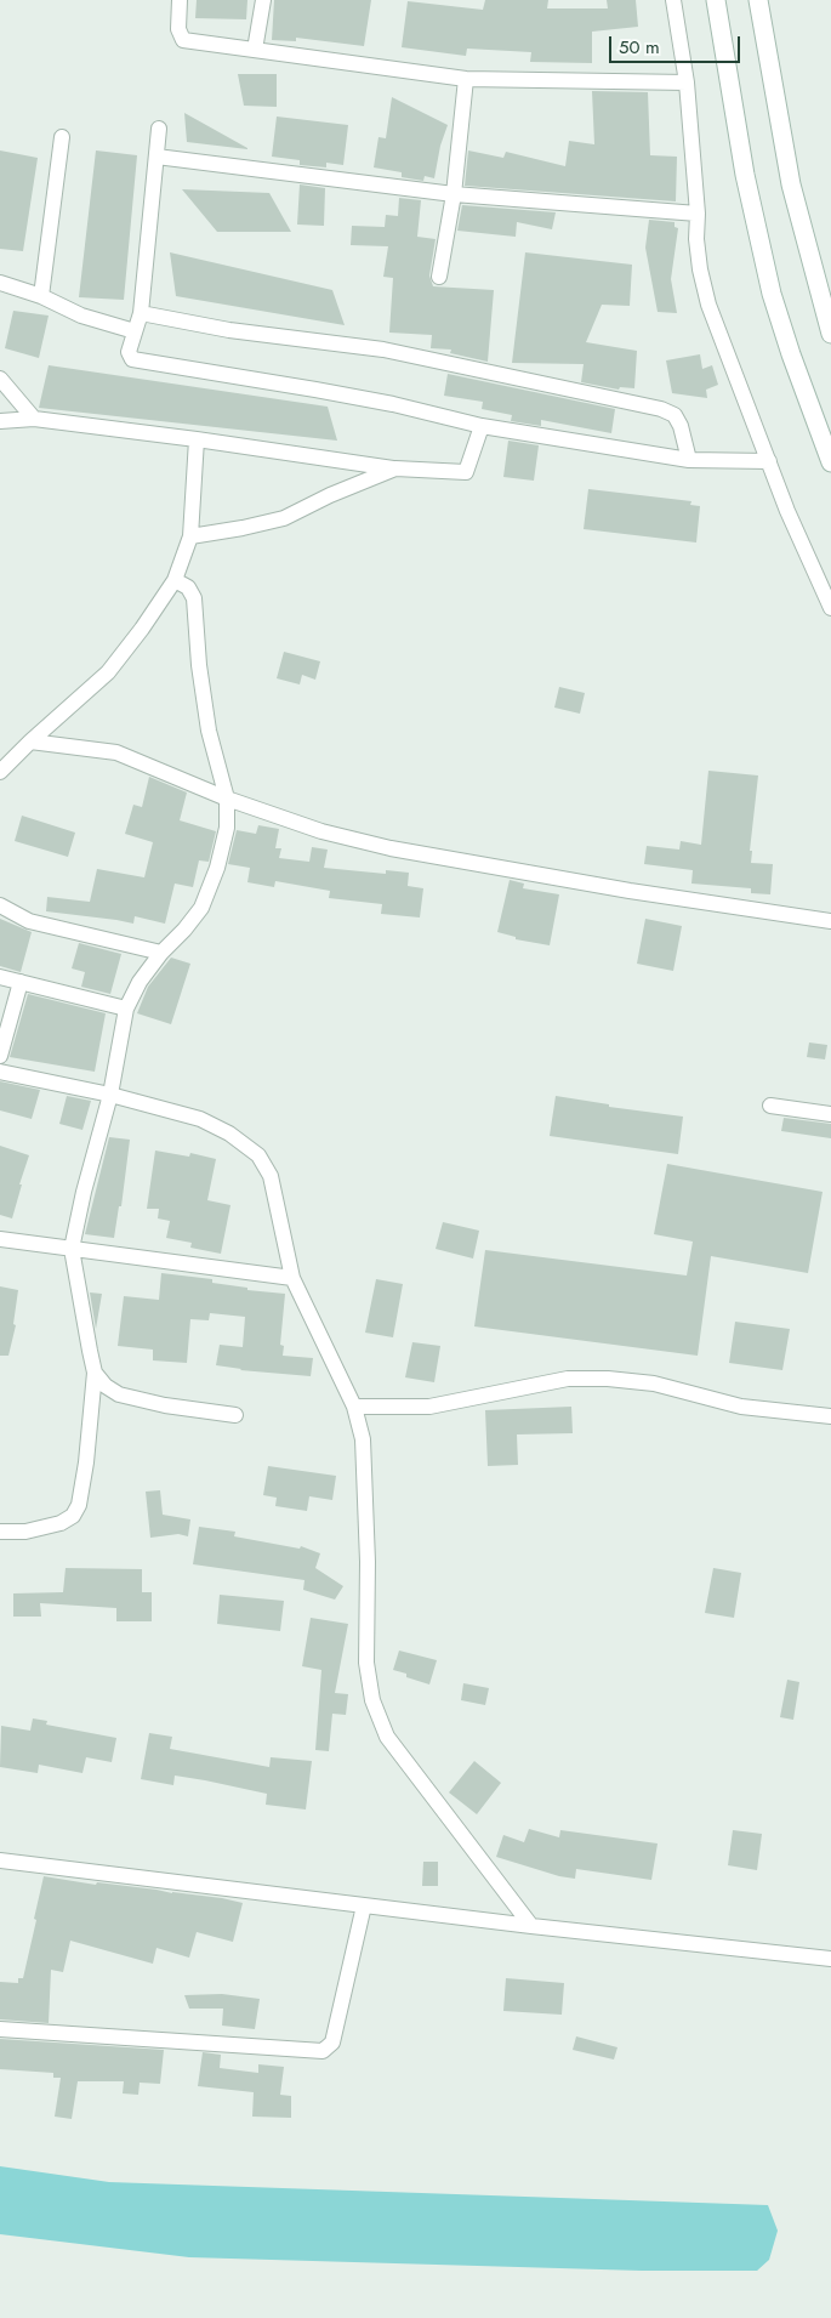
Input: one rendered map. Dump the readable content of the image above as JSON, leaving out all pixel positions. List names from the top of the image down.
{
  "scale_bar": "50 m"
}
